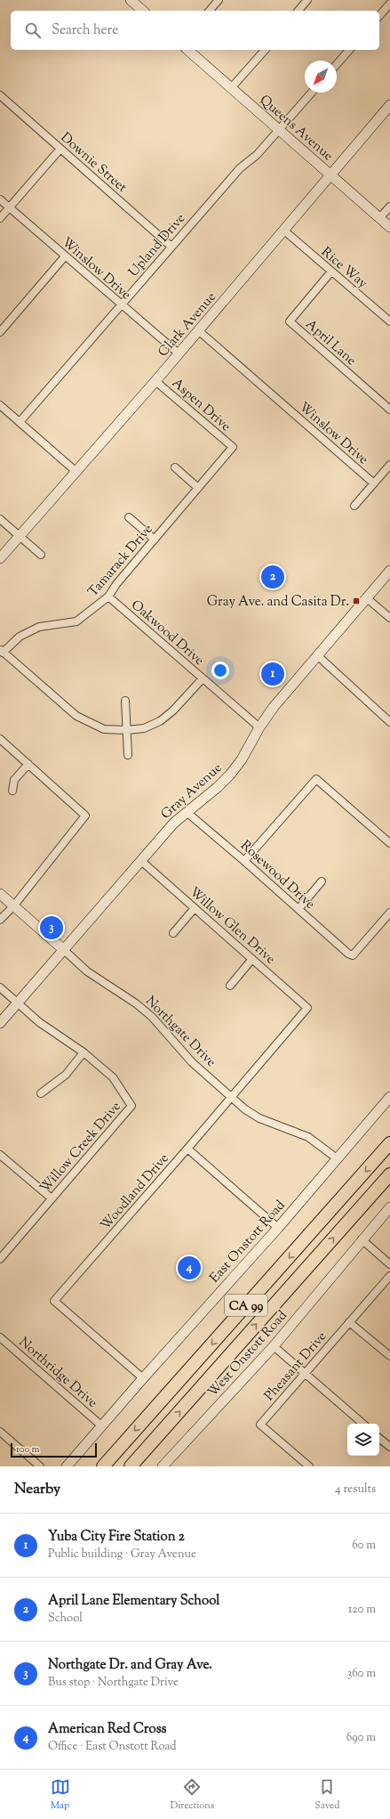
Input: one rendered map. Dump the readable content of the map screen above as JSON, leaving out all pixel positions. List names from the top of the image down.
{
  "streets": {
    "highway": ["CA 99"],
    "street": [
      "Queens Avenue",
      "Downie Street",
      "Upland Drive",
      "Rice Way",
      "Winslow Drive",
      "Clark Avenue",
      "April Lane",
      "Aspen Drive",
      "Tamarack Drive",
      "Oakwood Drive",
      "Gray Avenue",
      "Rosewood Drive",
      "Willow Glen Drive",
      "Northgate Drive",
      "Willow Creek Drive",
      "Woodland Drive",
      "East Onstott Road",
      "West Onstott Road",
      "Pheasant Drive",
      "Northridge Drive"
    ]
  },
  "crossings": [
    ["Queens Avenue", "Upland Drive"],
    ["Queens Avenue", "Clark Avenue"],
    ["Downie Street", "Upland Drive"],
    ["Upland Drive", "Winslow Drive"],
    ["Rice Way", "Clark Avenue"],
    ["Rice Way", "April Lane"],
    ["Winslow Drive", "Clark Avenue"],
    ["Clark Avenue", "Aspen Drive"],
    ["Aspen Drive", "Tamarack Drive"],
    ["Tamarack Drive", "Oakwood Drive"],
    ["Oakwood Drive", "Gray Avenue"],
    ["Gray Avenue", "Rosewood Drive"],
    ["Gray Avenue", "Willow Glen Drive"],
    ["Gray Avenue", "Northgate Drive"],
    ["Gray Avenue", "Willow Creek Drive"],
    ["Willow Glen Drive", "Woodland Drive"],
    ["Northgate Drive", "Woodland Drive"],
    ["Northgate Drive", "East Onstott Road"],
    ["Woodland Drive", "East Onstott Road"],
    ["East Onstott Road", "Northridge Drive"]
  ],
  "places": {
    "transit": ["Gray Ave. and Casita Dr."]
  },
  "scale_bar": "100 m",
  "north": "bottom left",
  "page": {
    "search": "Search here",
    "pins": [
      "2",
      "1",
      "3",
      "4"
    ],
    "scale": "100 m",
    "heading": ["Nearby", "4 results"],
    "list": [
      {
        "mark": "1",
        "name": "Yuba City Fire Station 2",
        "note": "Public building · Gray Avenue",
        "value": "60 m"
      },
      {
        "mark": "2",
        "name": "April Lane Elementary School",
        "note": "School",
        "value": "120 m"
      },
      {
        "mark": "3",
        "name": "Northgate Dr. and Gray Ave.",
        "note": "Bus stop · Northgate Drive",
        "value": "360 m"
      },
      {
        "mark": "4",
        "name": "American Red Cross",
        "note": "Office · East Onstott Road",
        "value": "690 m"
      }
    ],
    "nav": ["Map", "Directions", "Saved"]
  }
}
